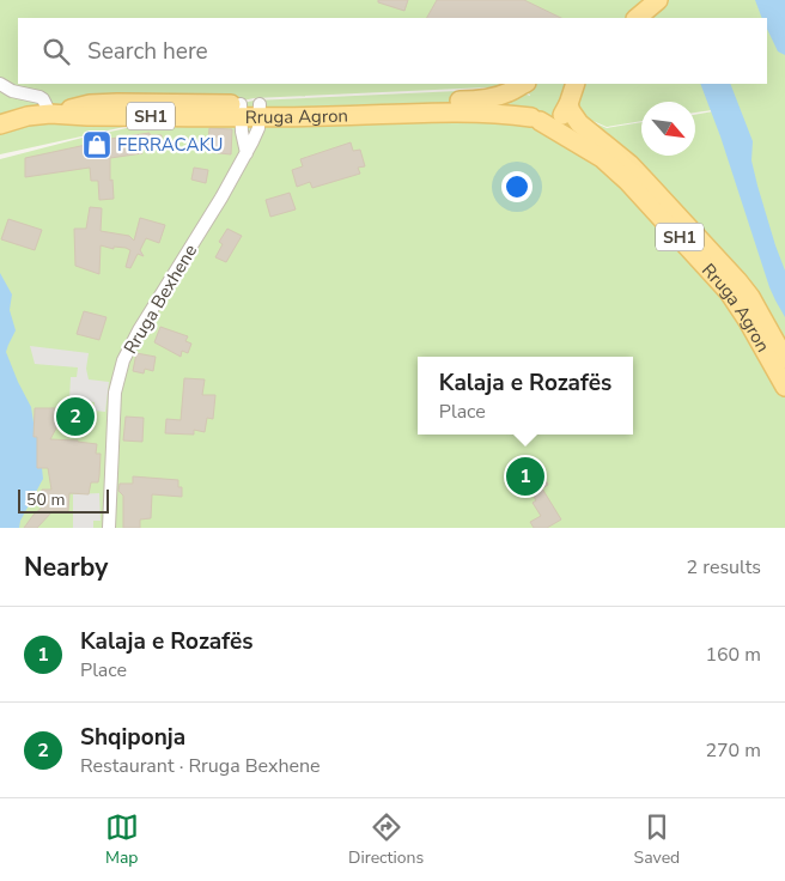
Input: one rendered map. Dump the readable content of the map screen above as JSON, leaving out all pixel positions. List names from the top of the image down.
{
  "streets": {
    "main road": ["SH1", "Rruga Agron"],
    "street": ["Rruga Bexhene"]
  },
  "crossings": [
    ["Rruga Agron", "Rruga Bexhene"]
  ],
  "places": {
    "shop": ["FERRACAKU"]
  },
  "scale_bar": "50 m",
  "north": "bottom right",
  "page": {
    "search": "Search here",
    "popup": ["Kalaja e Rozafës", "Place"],
    "pins": ["2", "1"],
    "scale": "50 m",
    "heading": ["Nearby", "2 results"],
    "list": [
      {
        "mark": "1",
        "name": "Kalaja e Rozafës",
        "note": "Place",
        "value": "160 m"
      },
      {
        "mark": "2",
        "name": "Shqiponja",
        "note": "Restaurant · Rruga Bexhene",
        "value": "270 m"
      }
    ],
    "nav": ["Map", "Directions", "Saved"]
  }
}
